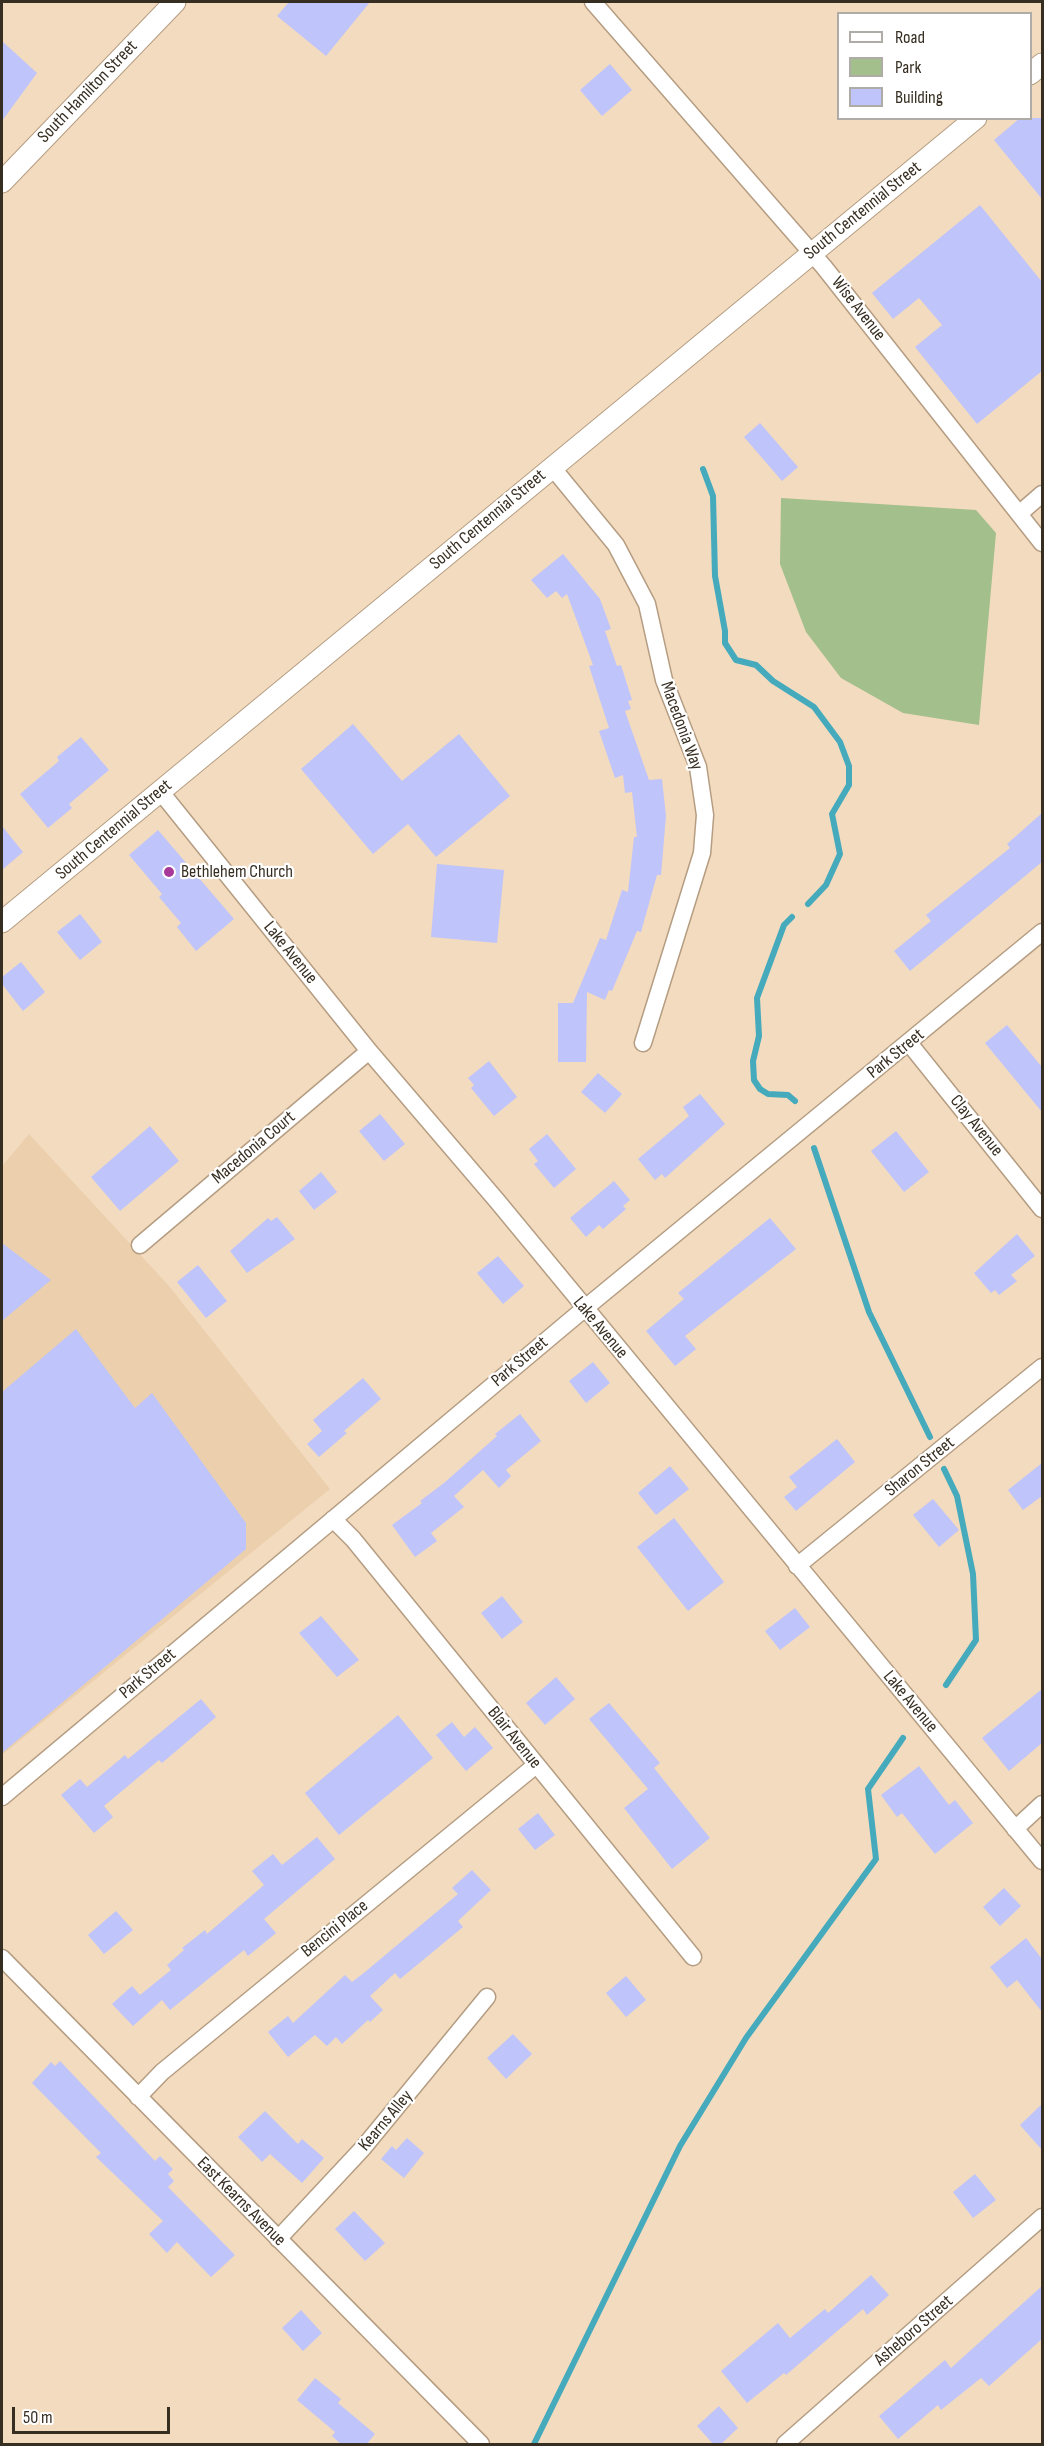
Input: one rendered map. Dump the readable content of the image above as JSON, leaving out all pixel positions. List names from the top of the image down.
{
  "streets": {
    "street": [
      "South Hamilton Street",
      "South Centennial Street",
      "Wise Avenue",
      "Macedonia Way",
      "Lake Avenue",
      "Park Street",
      "Clay Avenue",
      "Macedonia Court",
      "Sharon Street",
      "Blair Avenue",
      "Bencini Place",
      "Kearns Alley",
      "East Kearns Avenue",
      "Asheboro Street"
    ]
  },
  "crossings": [
    ["South Centennial Street", "Wise Avenue"],
    ["South Centennial Street", "Macedonia Way"],
    ["South Centennial Street", "Lake Avenue"],
    ["Lake Avenue", "Park Street"],
    ["Lake Avenue", "Macedonia Court"],
    ["Lake Avenue", "Sharon Street"],
    ["Park Street", "Clay Avenue"],
    ["Park Street", "Blair Avenue"],
    ["Blair Avenue", "Bencini Place"],
    ["Bencini Place", "East Kearns Avenue"],
    ["Kearns Alley", "East Kearns Avenue"]
  ],
  "places": ["Bethlehem Church"],
  "legend": ["Road", "Park", "Building"],
  "scale_bar": "50 m"
}
